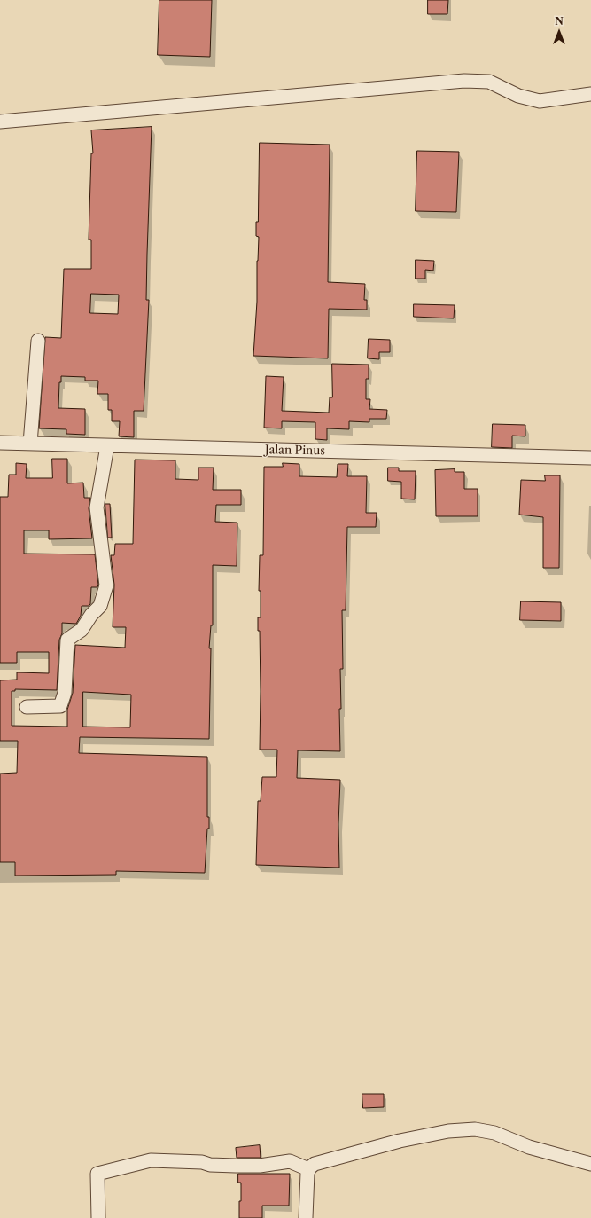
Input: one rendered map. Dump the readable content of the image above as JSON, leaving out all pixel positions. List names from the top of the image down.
{
  "streets": {
    "street": ["Jalan Pinus"]
  },
  "north": "top"
}
